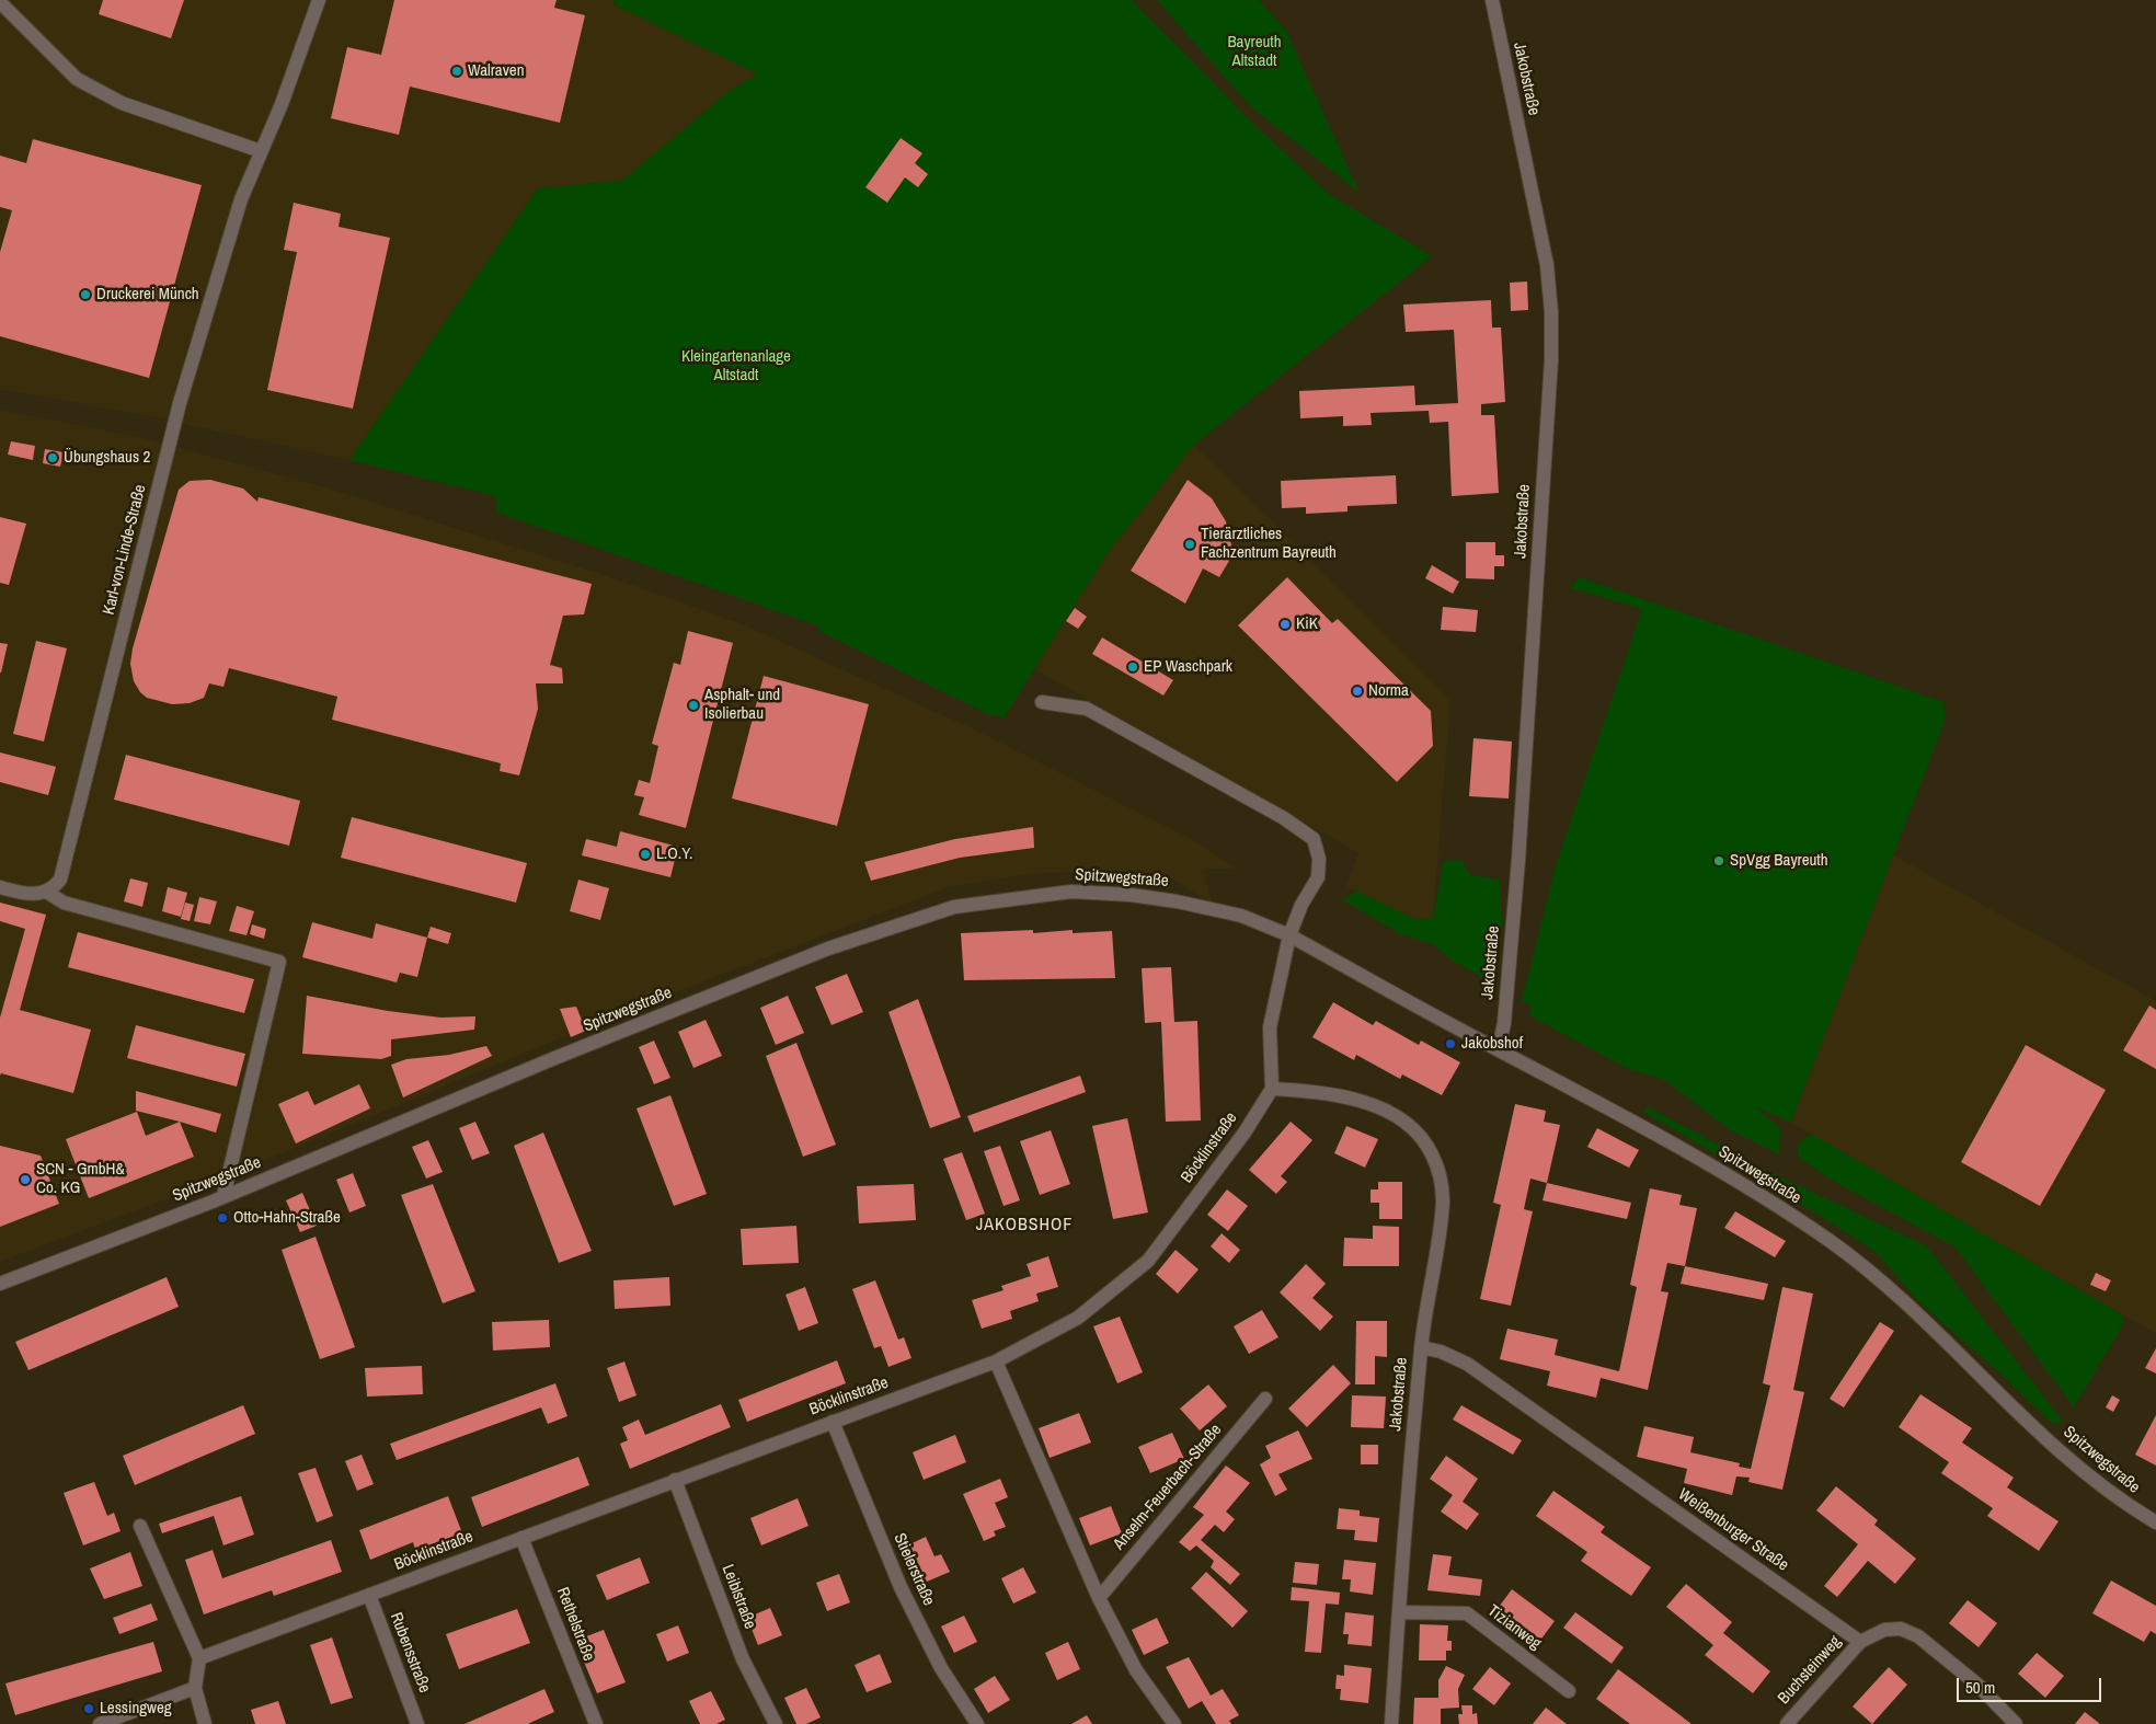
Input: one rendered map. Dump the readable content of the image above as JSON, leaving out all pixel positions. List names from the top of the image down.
{
  "streets": {
    "street": [
      "Jakobstraße",
      "Karl-von-Linde-Straße",
      "Spitzwegstraße",
      "Böcklinstraße",
      "Anselm-Feuerbach-Straße",
      "Weißenburger Straße",
      "Stielerstraße",
      "Leiblstraße",
      "Rethelstraße",
      "Tizianweg",
      "Rubensstraße",
      "Buchsteinweg"
    ]
  },
  "crossings": [
    ["Jakobstraße", "Spitzwegstraße"],
    ["Jakobstraße", "Böcklinstraße"],
    ["Jakobstraße", "Weißenburger Straße"],
    ["Jakobstraße", "Tizianweg"],
    ["Böcklinstraße", "Stielerstraße"],
    ["Böcklinstraße", "Leiblstraße"],
    ["Böcklinstraße", "Rethelstraße"],
    ["Böcklinstraße", "Rubensstraße"],
    ["Weißenburger Straße", "Buchsteinweg"]
  ],
  "districts": ["JAKOBSHOF"],
  "parks": ["Bayreuth Altstadt", "Kleingartenanlage Altstadt"],
  "places": [
    "Walraven",
    "Druckerei Münch",
    "Übungshaus 2",
    "Tierärztliches Fachzentrum Bayreuth",
    "KiK",
    "EP Waschpark",
    "Norma",
    "Asphalt- und Isolierbau",
    "L.O.Y.",
    "SpVgg Bayreuth",
    "Jakobshof",
    "SCN - GmbH& Co. KG",
    "Otto-Hahn-Straße",
    "Lessingweg"
  ],
  "scale_bar": "50 m"
}
